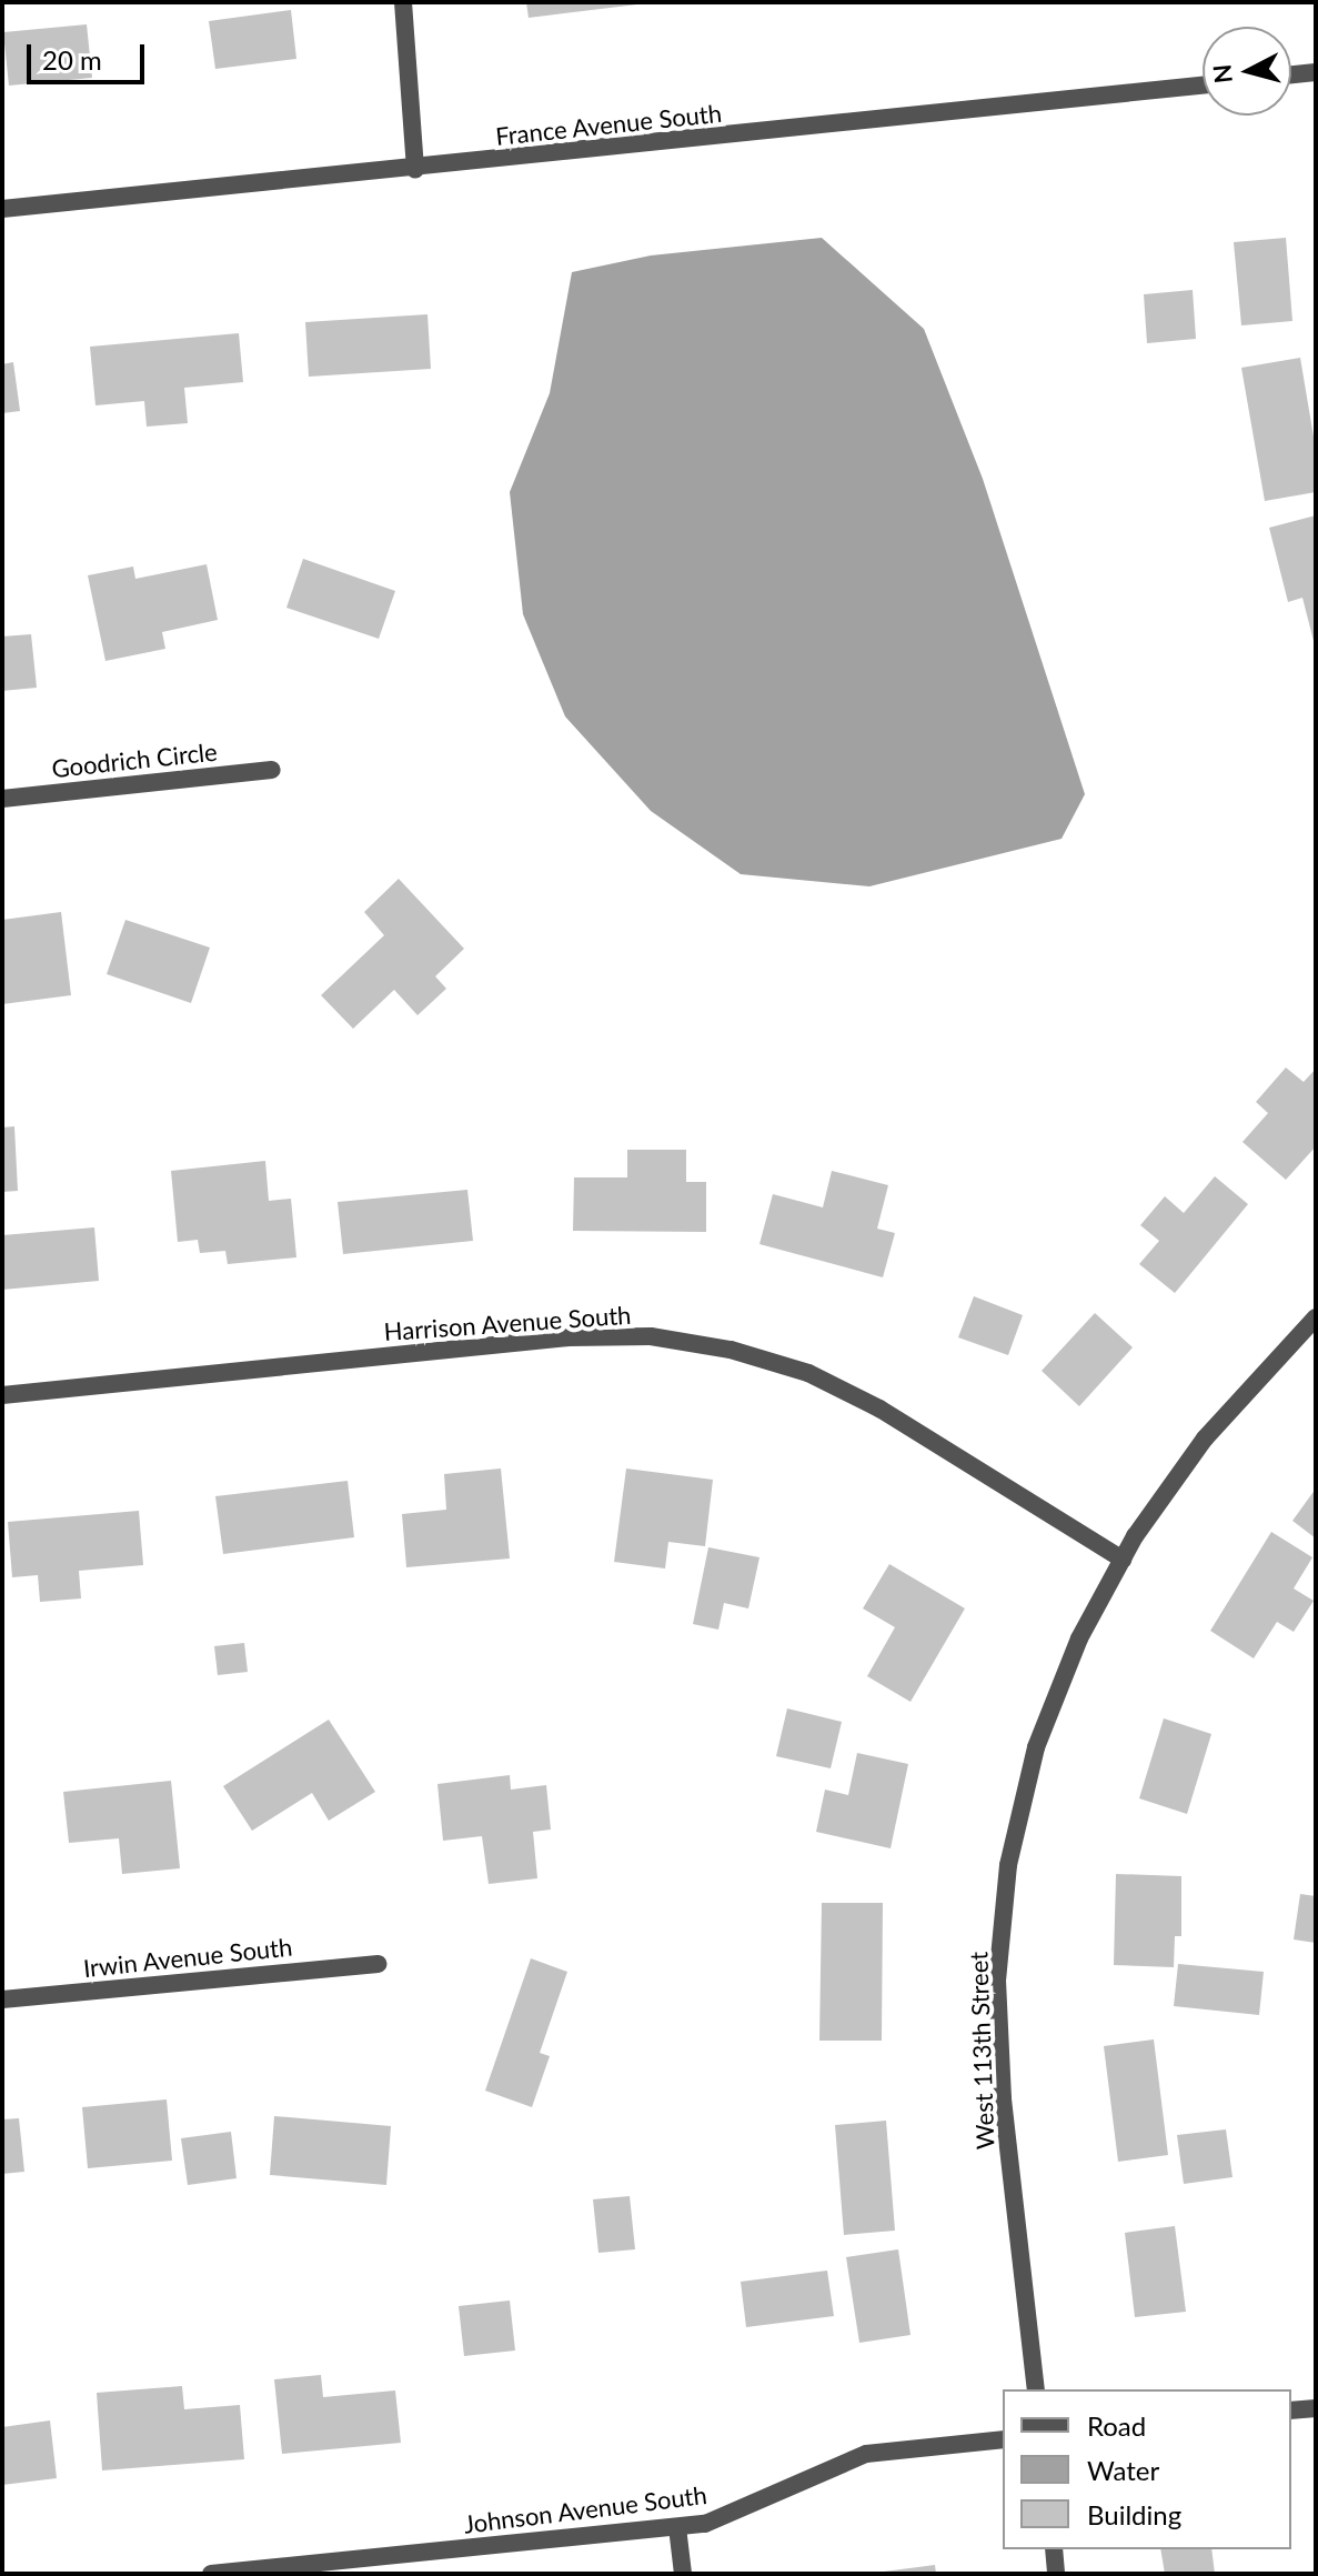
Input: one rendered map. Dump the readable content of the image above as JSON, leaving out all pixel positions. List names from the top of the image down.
{
  "streets": {
    "street": [
      "France Avenue South",
      "Goodrich Circle",
      "Harrison Avenue South",
      "Irwin Avenue South",
      "West 113th Street",
      "Johnson Avenue South"
    ]
  },
  "crossings": [
    ["Harrison Avenue South", "West 113th Street"]
  ],
  "legend": ["Road", "Water", "Building"],
  "scale_bar": "20 m",
  "north": "left"
}
